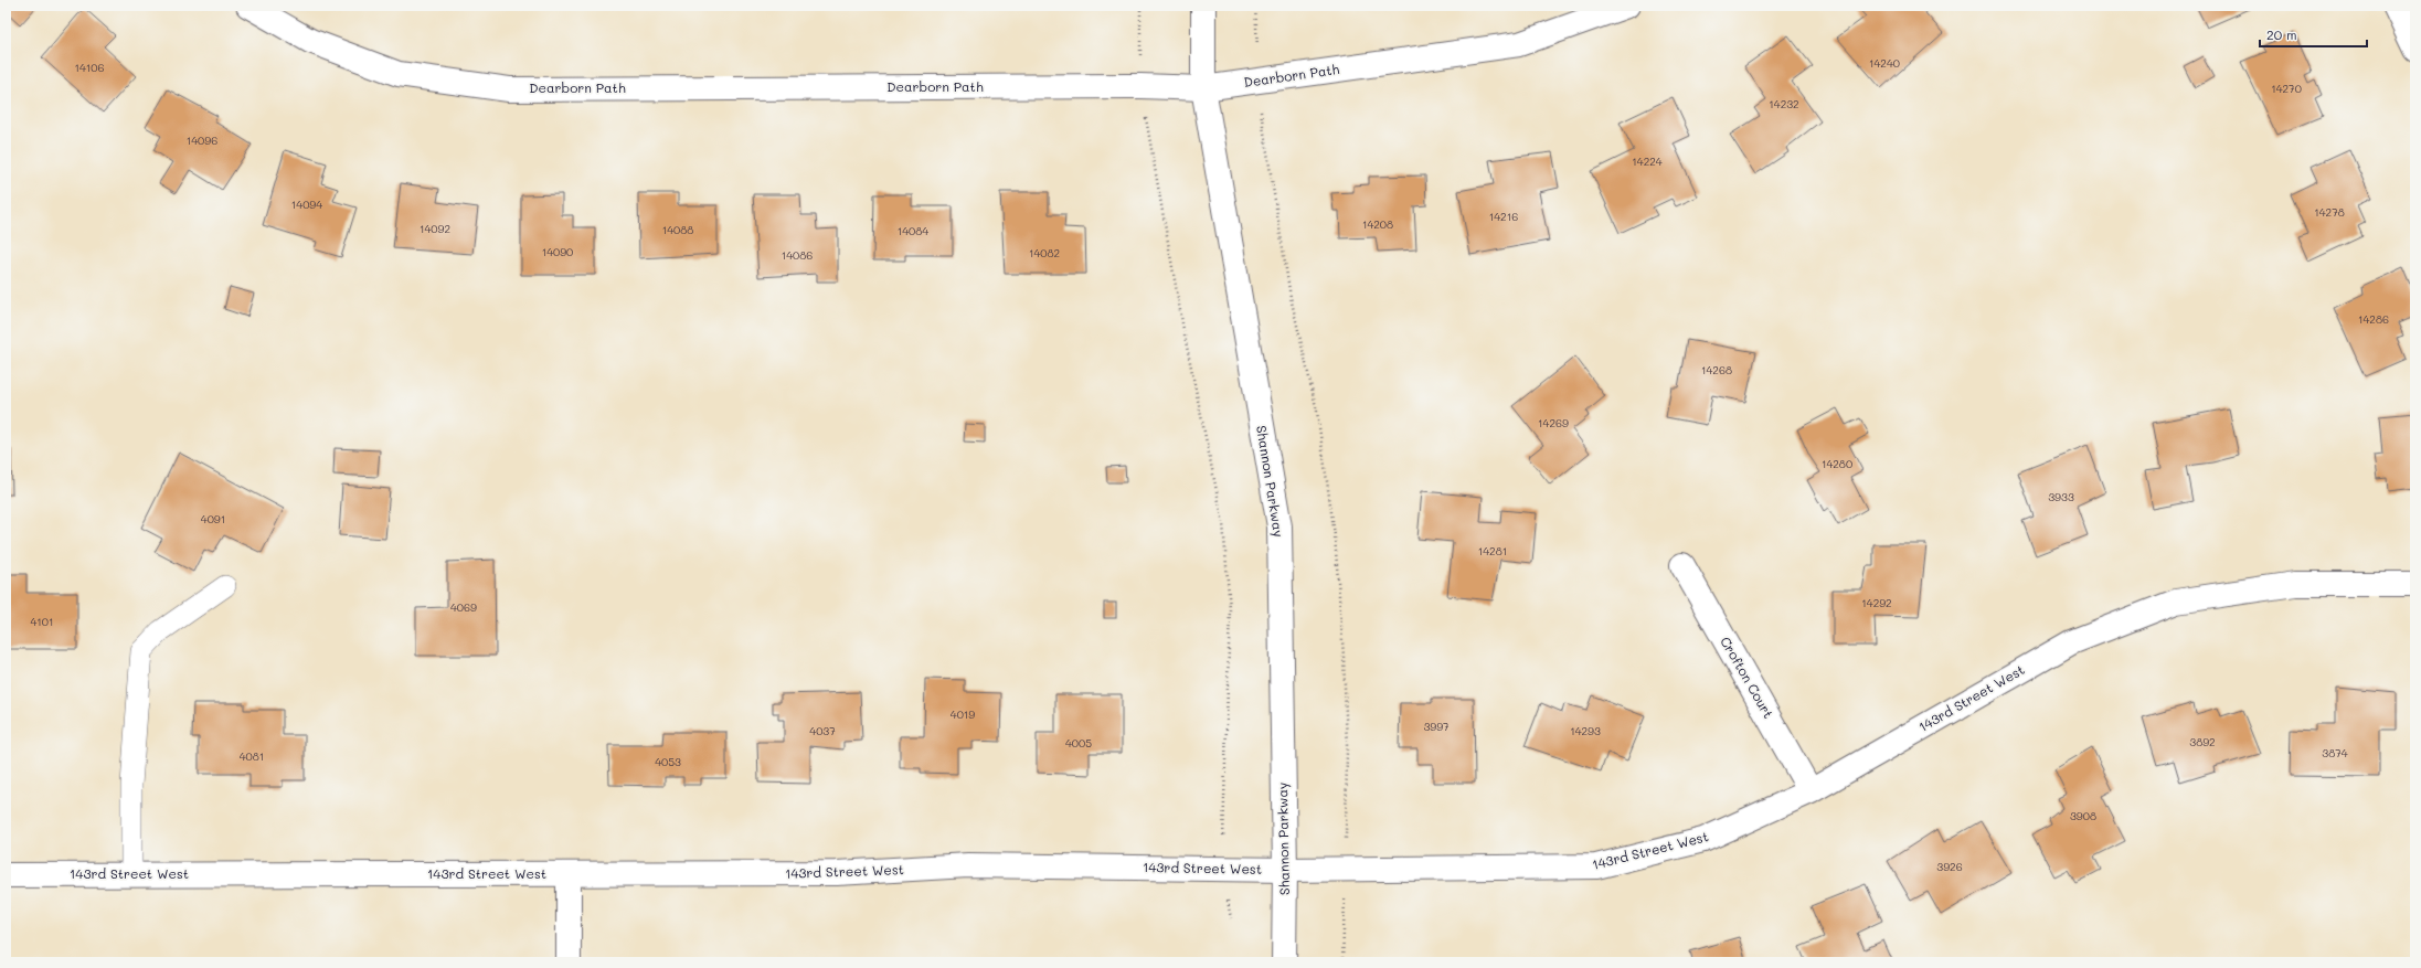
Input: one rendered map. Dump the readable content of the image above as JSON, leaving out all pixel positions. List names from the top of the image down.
{
  "streets": {
    "street": [
      "Dearborn Path",
      "Shannon Parkway",
      "Crofton Court",
      "143rd Street West"
    ]
  },
  "crossings": [
    ["Dearborn Path", "Shannon Parkway"],
    ["Shannon Parkway", "143rd Street West"],
    ["Crofton Court", "143rd Street West"]
  ],
  "house_numbers": [
    "14240",
    "14106",
    "14270",
    "14232",
    "14096",
    "14224",
    "14094",
    "14278",
    "14216",
    "14208",
    "14092",
    "14088",
    "14084",
    "14090",
    "14082",
    "14086",
    "14286",
    "14268",
    "14269",
    "14280",
    "3933",
    "4091",
    "14281",
    "14292",
    "4069",
    "4101",
    "4019",
    "3997",
    "4037",
    "14293",
    "3892",
    "4005",
    "3874",
    "4081",
    "4053",
    "3908",
    "3926"
  ],
  "scale_bar": "20 m"
}
